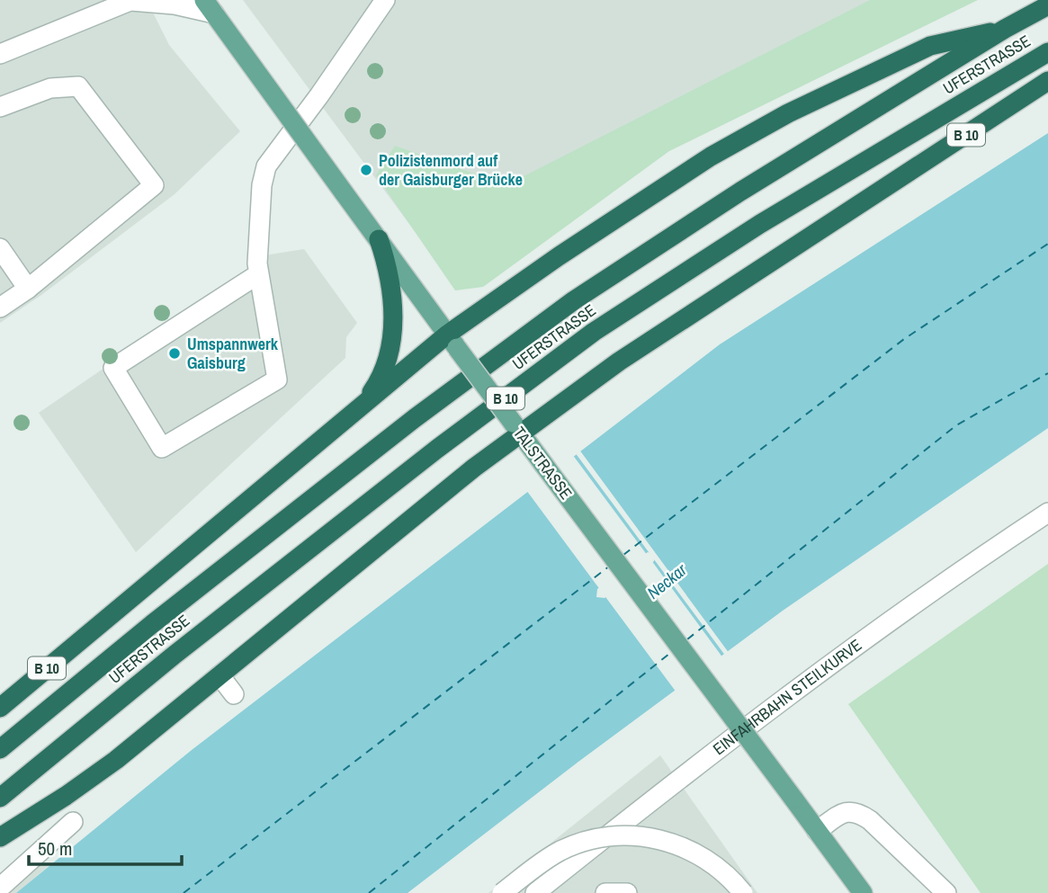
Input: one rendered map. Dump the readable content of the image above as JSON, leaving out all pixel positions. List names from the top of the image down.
{
  "streets": {
    "highway": ["UFERSTRASSE", "B 10"],
    "main road": ["TALSTRASSE"],
    "street": ["EINFAHRBAHN STEILKURVE"]
  },
  "crossings": [
    ["UFERSTRASSE", "B 10"],
    ["B 10", "TALSTRASSE"]
  ],
  "water": ["Neckar"],
  "places": ["Polizistenmord auf der Gaisburger Brücke", "Umspannwerk Gaisburg"],
  "scale_bar": "50 m"
}
